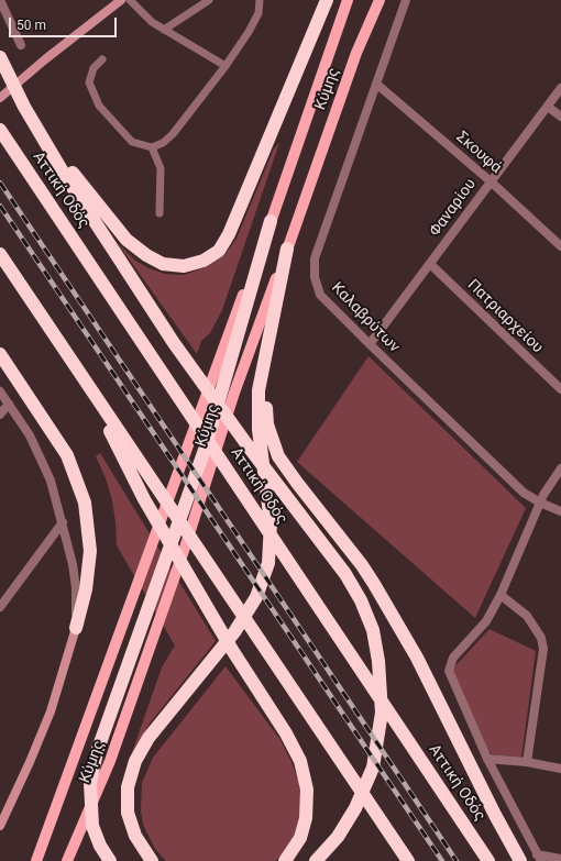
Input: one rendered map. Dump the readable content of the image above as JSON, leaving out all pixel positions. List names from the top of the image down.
{
  "streets": {
    "highway": ["Αττική Οδός"],
    "main road": ["Κύμης"],
    "street": [
      "Σκουφά",
      "Φαναρίου",
      "Πατριαρχείου",
      "Καλαβρύτων"
    ]
  },
  "crossings": [
    ["Σκουφά", "Φαναρίου"],
    ["Σκουφά", "Καλαβρύτων"],
    ["Φαναρίου", "Πατριαρχείου"],
    ["Φαναρίου", "Καλαβρύτων"]
  ],
  "scale_bar": "50 m"
}
